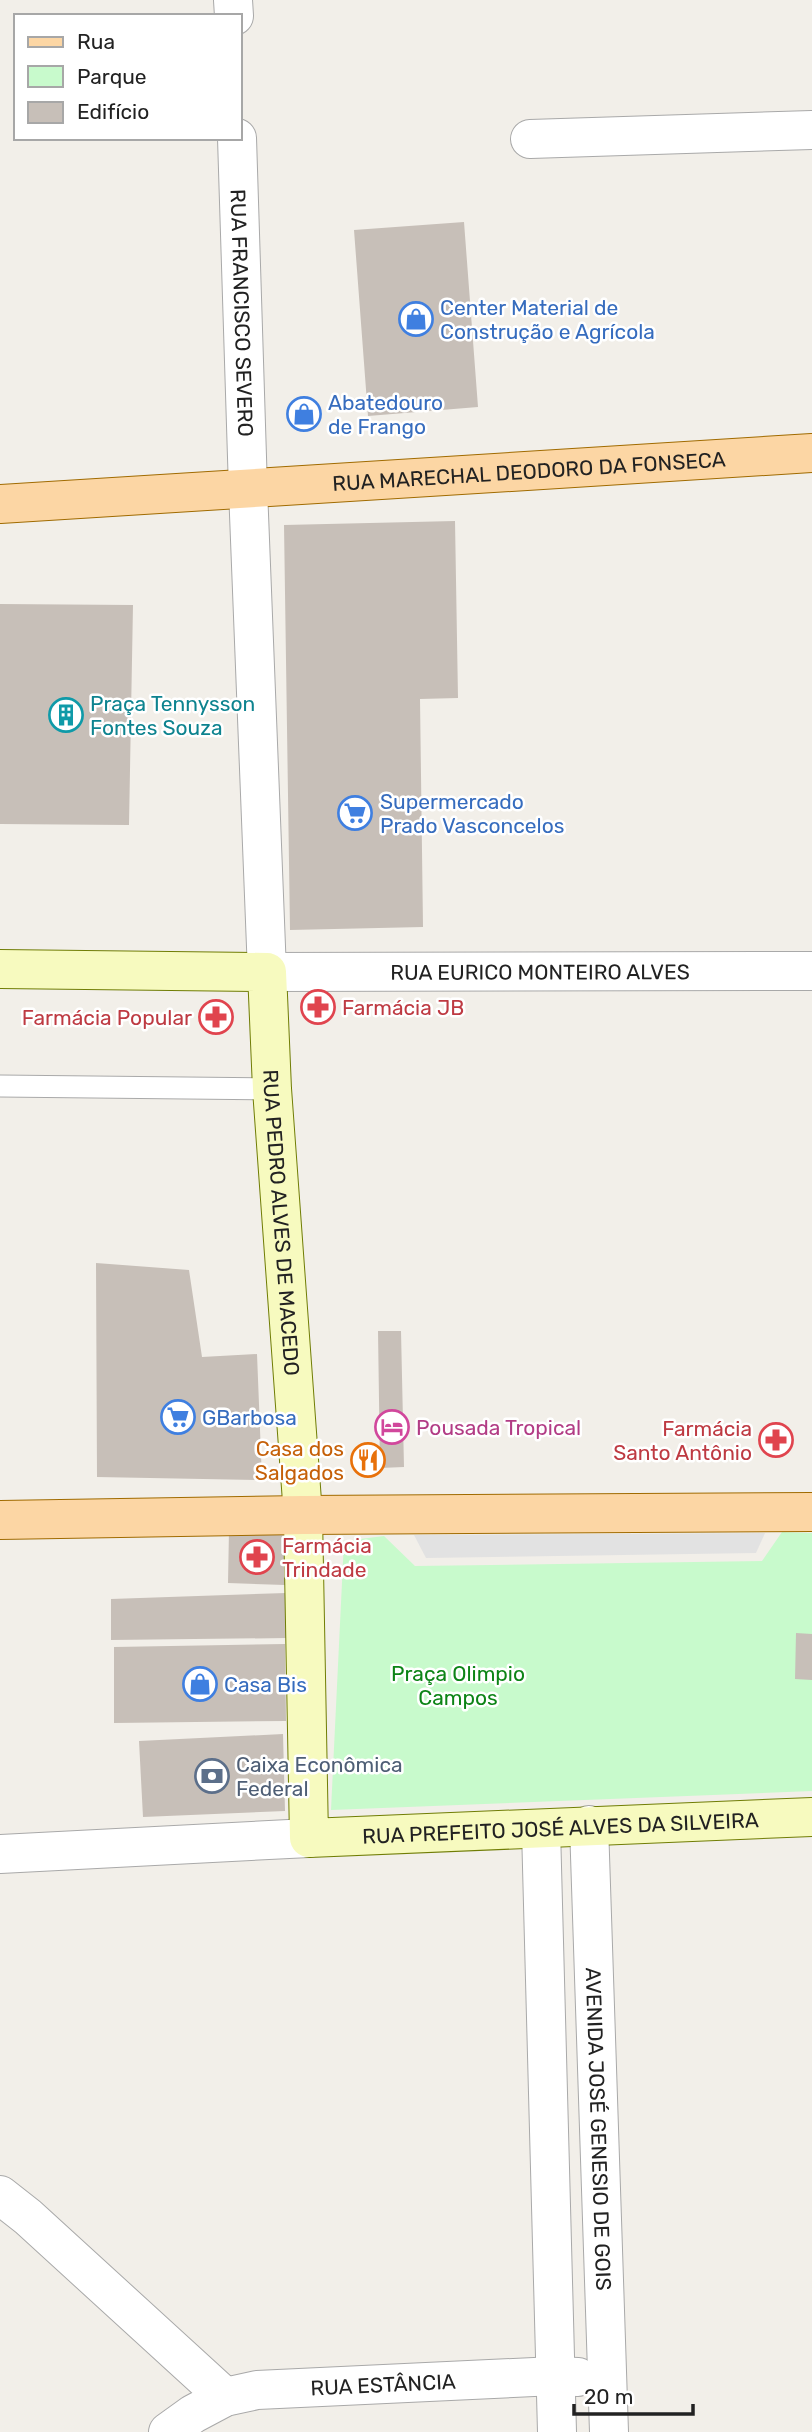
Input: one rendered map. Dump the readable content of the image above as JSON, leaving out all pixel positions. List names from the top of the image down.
{
  "streets": {
    "main road": ["RUA MARECHAL DEODORO DA FONSECA", "RUA PEDRO ALVES DE MACEDO", "RUA PREFEITO JOSÉ ALVES DA SILVEIRA"],
    "street": [
      "RUA FRANCISCO SEVERO",
      "RUA EURICO MONTEIRO ALVES",
      "AVENIDA JOSÉ GENESIO DE GOIS",
      "RUA ESTÂNCIA"
    ]
  },
  "crossings": [
    ["RUA FRANCISCO SEVERO", "RUA MARECHAL DEODORO DA FONSECA"],
    ["RUA EURICO MONTEIRO ALVES", "RUA PEDRO ALVES DE MACEDO"],
    ["RUA PREFEITO JOSÉ ALVES DA SILVEIRA", "AVENIDA JOSÉ GENESIO DE GOIS"],
    ["AVENIDA JOSÉ GENESIO DE GOIS", "RUA ESTÂNCIA"]
  ],
  "parks": ["Praça Olimpio Campos"],
  "places": {
    "shop": ["Center Material de Construção e Agrícola", "Abatedouro de Frango", "Casa Bis"],
    "building": ["Praça Tennysson Fontes Souza"],
    "supermarket": ["Supermercado Prado Vasconcelos", "GBarbosa"],
    "pharmacy": [
      "Farmácia JB",
      "Farmácia Popular",
      "Farmácia Santo Antônio",
      "Farmácia Trindade"
    ],
    "hotel": ["Pousada Tropical"],
    "restaurant": ["Casa dos Salgados"],
    "bank": ["Caixa Econômica Federal"]
  },
  "legend": ["Rua", "Parque", "Edifício"],
  "scale_bar": "20 m"
}
